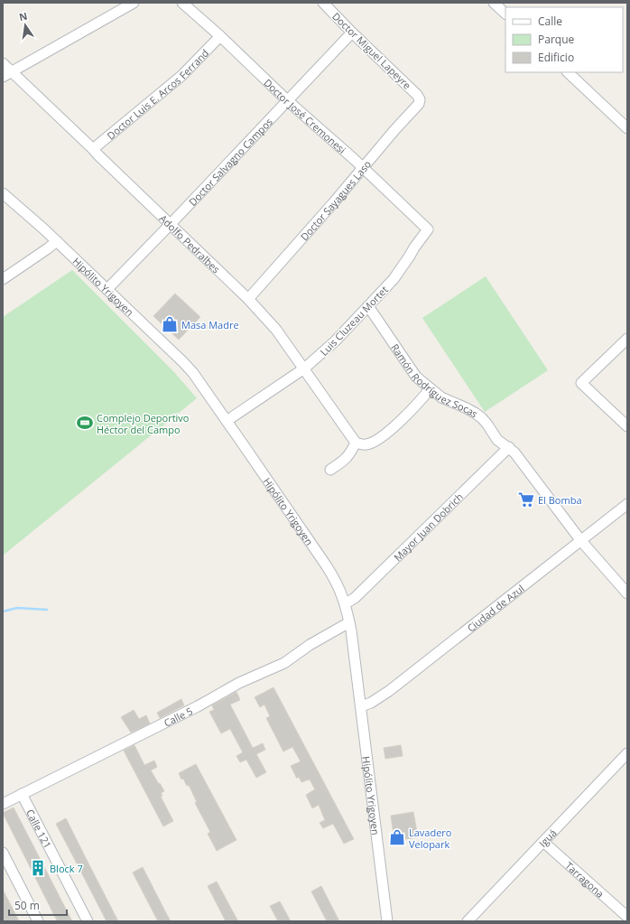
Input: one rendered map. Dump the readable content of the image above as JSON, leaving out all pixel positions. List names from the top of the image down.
{
  "streets": {
    "street": [
      "Doctor Miguel Lapeyre",
      "Doctor Luis E. Arcos Ferrand",
      "Doctor José Cremonesi",
      "Doctor Salvagno Campos",
      "Doctor Sayagues Laso",
      "Adolfo Pedralbes",
      "Hipólito Yrigoyen",
      "Luis Cluzeau Mortet",
      "Ramón Rodríguez Socas",
      "Mayor Juan Dobrich",
      "Ciudad de Azul",
      "Calle 5",
      "Calle 121",
      "Iguá",
      "Tarragona"
    ]
  },
  "crossings": [
    ["Doctor Miguel Lapeyre", "Doctor Salvagno Campos"],
    ["Doctor Miguel Lapeyre", "Doctor Sayagues Laso"],
    ["Doctor Luis E. Arcos Ferrand", "Doctor José Cremonesi"],
    ["Doctor Luis E. Arcos Ferrand", "Adolfo Pedralbes"],
    ["Doctor José Cremonesi", "Doctor Salvagno Campos"],
    ["Doctor José Cremonesi", "Doctor Sayagues Laso"],
    ["Doctor José Cremonesi", "Luis Cluzeau Mortet"],
    ["Doctor Salvagno Campos", "Adolfo Pedralbes"],
    ["Doctor Salvagno Campos", "Hipólito Yrigoyen"],
    ["Doctor Sayagues Laso", "Adolfo Pedralbes"],
    ["Adolfo Pedralbes", "Luis Cluzeau Mortet"],
    ["Hipólito Yrigoyen", "Luis Cluzeau Mortet"],
    ["Hipólito Yrigoyen", "Mayor Juan Dobrich"],
    ["Hipólito Yrigoyen", "Ciudad de Azul"],
    ["Hipólito Yrigoyen", "Calle 5"],
    ["Luis Cluzeau Mortet", "Ramón Rodríguez Socas"],
    ["Ramón Rodríguez Socas", "Mayor Juan Dobrich"],
    ["Ramón Rodríguez Socas", "Ciudad de Azul"],
    ["Calle 5", "Calle 121"],
    ["Iguá", "Tarragona"]
  ],
  "places": {
    "shop": ["Masa Madre", "Lavadero Velopark"],
    "sports": ["Complejo Deportivo Héctor del Campo"],
    "supermarket": ["El Bomba"],
    "building": ["Block 7"]
  },
  "legend": ["Calle", "Parque", "Edificio"],
  "scale_bar": "50 m",
  "north": "top"
}
